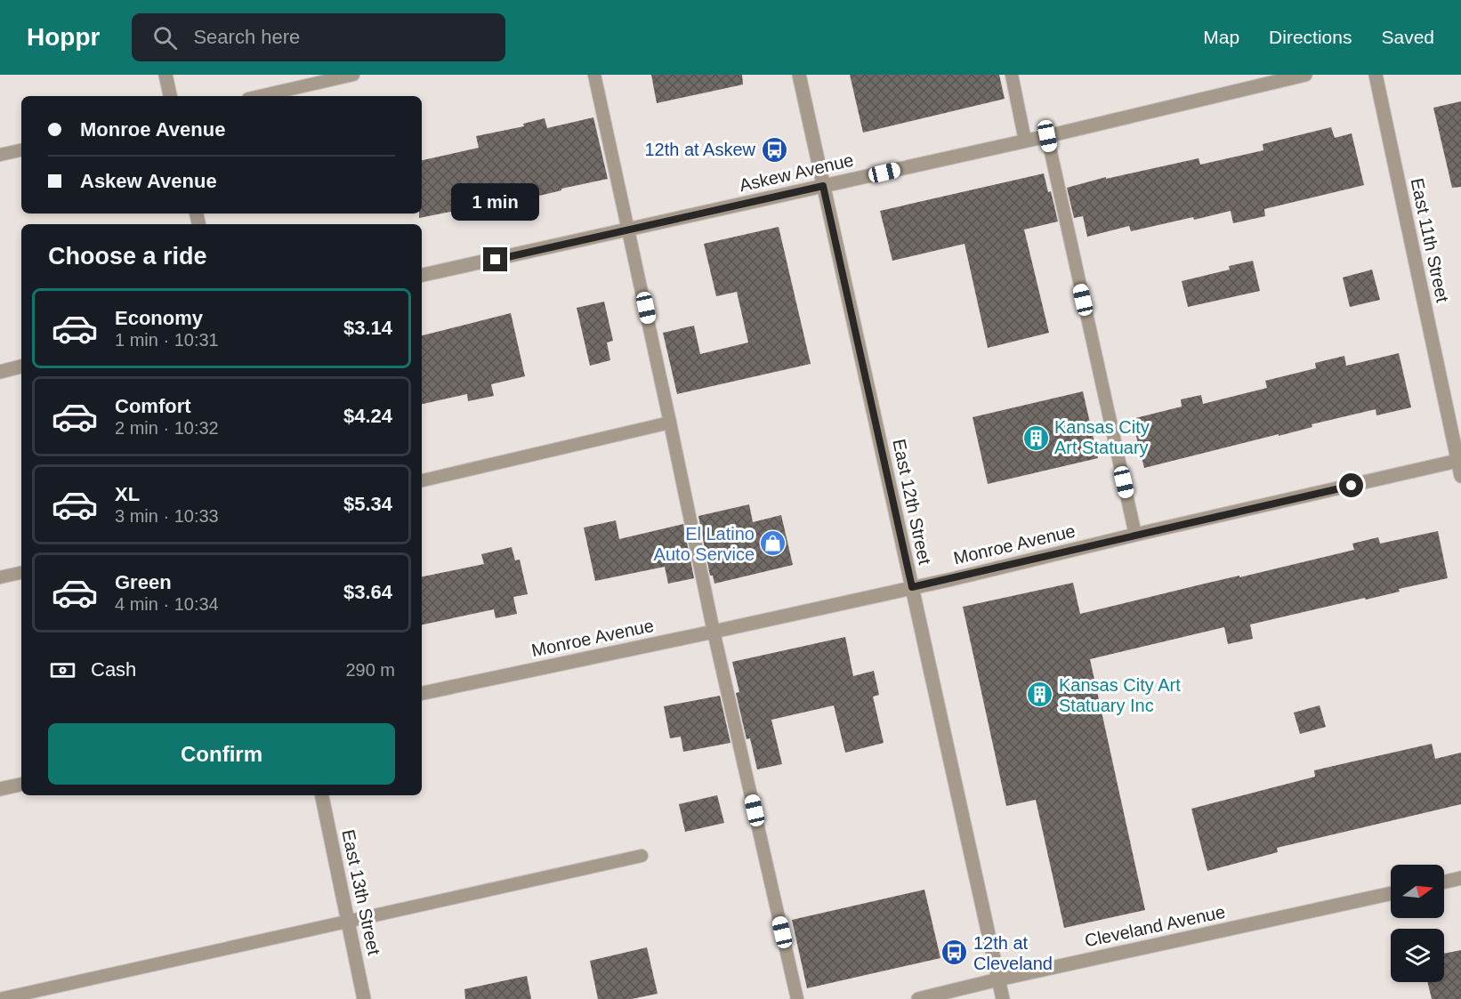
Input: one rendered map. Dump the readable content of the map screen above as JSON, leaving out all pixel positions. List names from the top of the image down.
{
  "streets": {
    "street": [
      "Askew Avenue",
      "East 11th Street",
      "East 12th Street",
      "Monroe Avenue",
      "East 13th Street",
      "Cleveland Avenue"
    ]
  },
  "crossings": [
    ["Askew Avenue", "East 12th Street"],
    ["East 11th Street", "Monroe Avenue"],
    ["East 12th Street", "Monroe Avenue"],
    ["East 12th Street", "Cleveland Avenue"]
  ],
  "places": {
    "bus stop": ["12th at Askew", "12th at Cleveland"],
    "building": ["Kansas City Art Statuary", "Kansas City Art Statuary Inc"],
    "shop": ["El Latino Auto Service"]
  },
  "north": "right",
  "page": {
    "header": "Hoppr",
    "search": "Search here",
    "nav": ["Map", "Directions", "Saved"],
    "banner": ["Monroe Avenue", "Askew Avenue"],
    "bubble": "1 min",
    "heading": "Choose a ride",
    "list": [
      {
        "name": "Economy",
        "note": "1 min · 10:31",
        "value": "$3.14"
      },
      {
        "name": "Comfort",
        "note": "2 min · 10:32",
        "value": "$4.24"
      },
      {
        "name": "XL",
        "note": "3 min · 10:33",
        "value": "$5.34"
      },
      {
        "name": "Green",
        "note": "4 min · 10:34",
        "value": "$3.64"
      }
    ],
    "pay": ["Cash", "290 m"],
    "buttons": "Confirm"
  }
}
